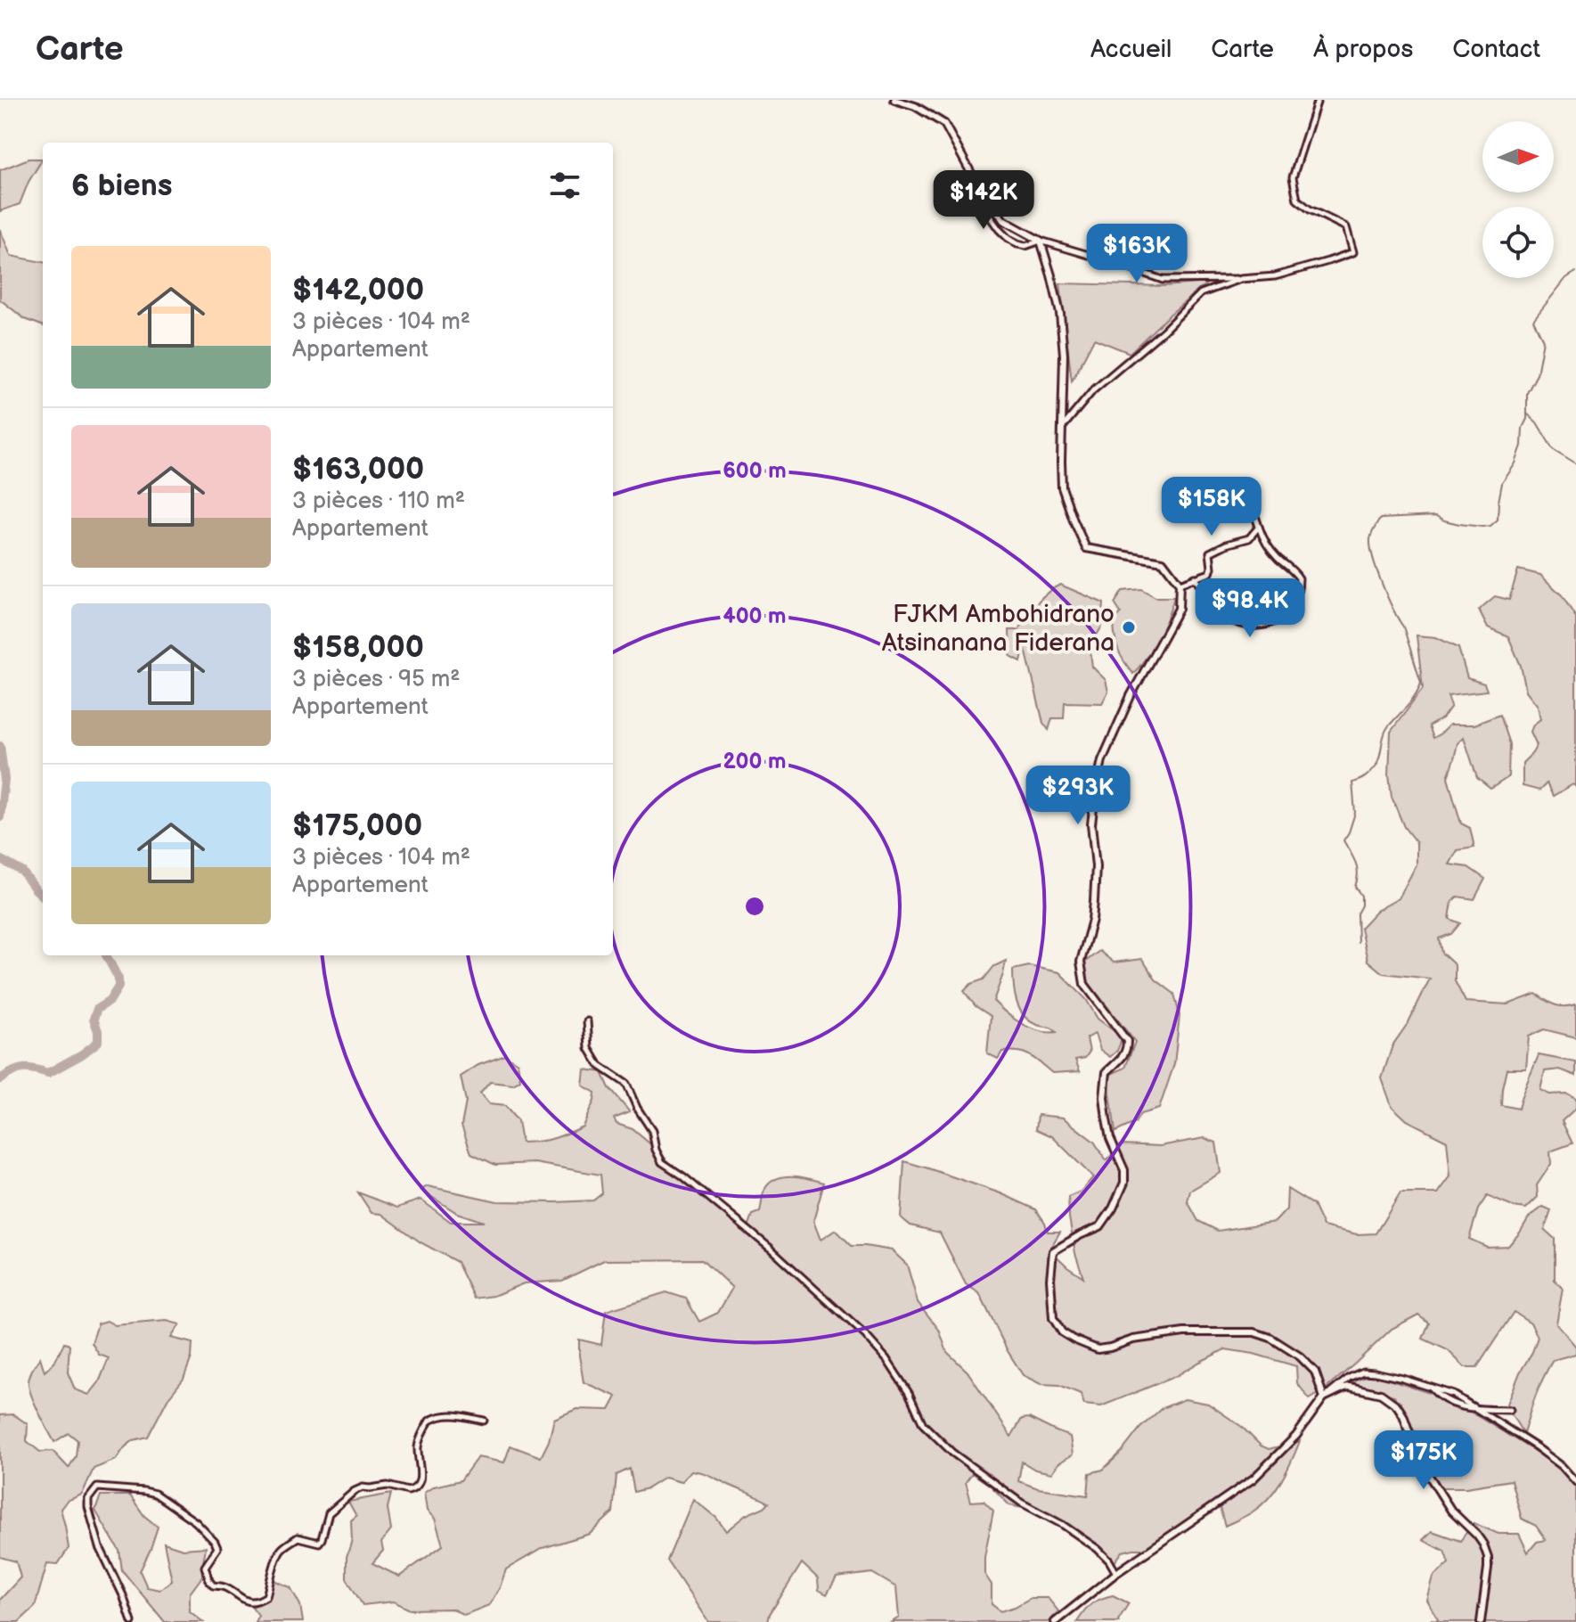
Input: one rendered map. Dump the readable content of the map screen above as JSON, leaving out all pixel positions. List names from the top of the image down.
{
  "places": ["FJKM Ambohidrano Atsinanana Fiderana"],
  "north": "right",
  "page": {
    "header": "Carte",
    "nav": [
      "Accueil",
      "Carte",
      "À propos",
      "Contact"
    ],
    "heading": "6 biens",
    "price": [
      "$142K",
      "$163K",
      "$158K",
      "$98.4K",
      "$293K",
      "$175K"
    ],
    "list": [
      {
        "name": "$142,000",
        "note": "3 pièces · 104 m² · Appartement"
      },
      {
        "name": "$163,000",
        "note": "3 pièces · 110 m² · Appartement"
      },
      {
        "name": "$158,000",
        "note": "3 pièces · 95 m² · Appartement"
      },
      {
        "name": "$175,000",
        "note": "3 pièces · 104 m² · Appartement"
      }
    ]
  },
  "rings": ["600 m", "400 m", "200 m"]
}
